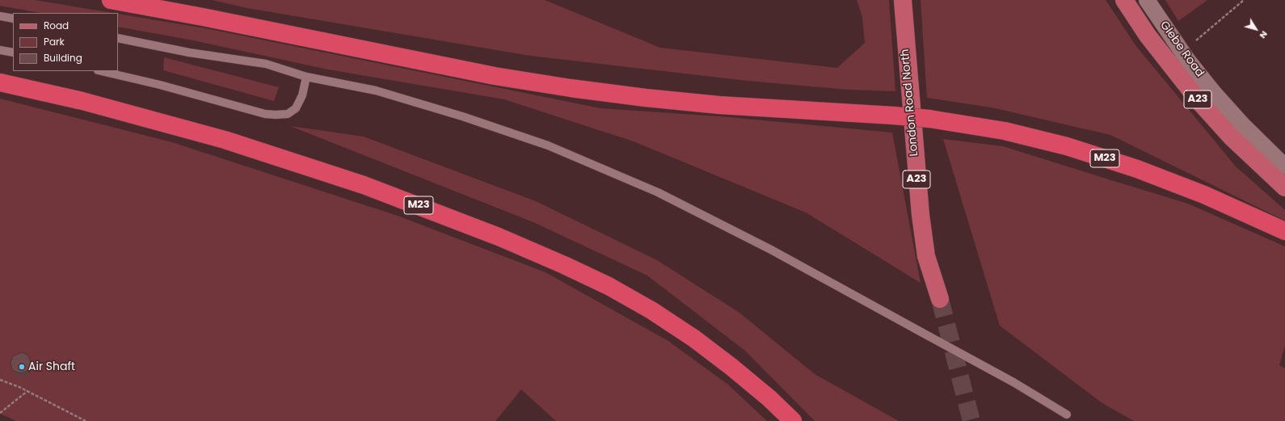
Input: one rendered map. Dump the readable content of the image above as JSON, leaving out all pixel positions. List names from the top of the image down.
{
  "streets": {
    "highway": ["M23"],
    "main road": ["A23", "London Road North"],
    "street": ["Glebe Road"]
  },
  "places": ["Air Shaft"],
  "legend": ["Road", "Park", "Building"],
  "north": "bottom right"
}
